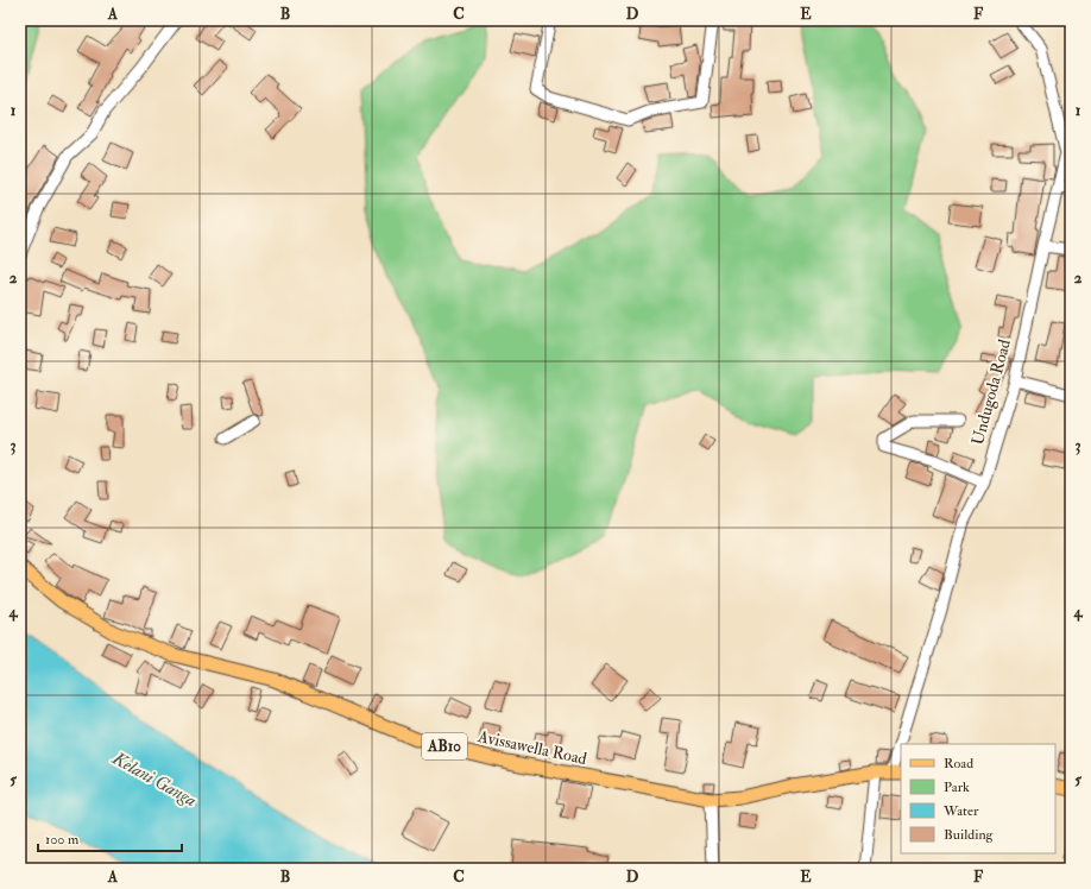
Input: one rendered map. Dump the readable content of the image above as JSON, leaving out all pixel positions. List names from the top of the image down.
{
  "streets": {
    "main road": ["AB10", "Avissawella Road"],
    "street": ["Undugoda Road"]
  },
  "crossings": [
    ["Undugoda Road", "Avissawella Road"]
  ],
  "water": ["Kelani Ganga"],
  "legend": [
    "Road",
    "Park",
    "Water",
    "Building"
  ],
  "scale_bar": "100 m",
  "grid": {
    "columns": [
      "A",
      "B",
      "C",
      "D",
      "E",
      "F"
    ],
    "rows": [
      "1",
      "2",
      "3",
      "4",
      "5"
    ]
  }
}
